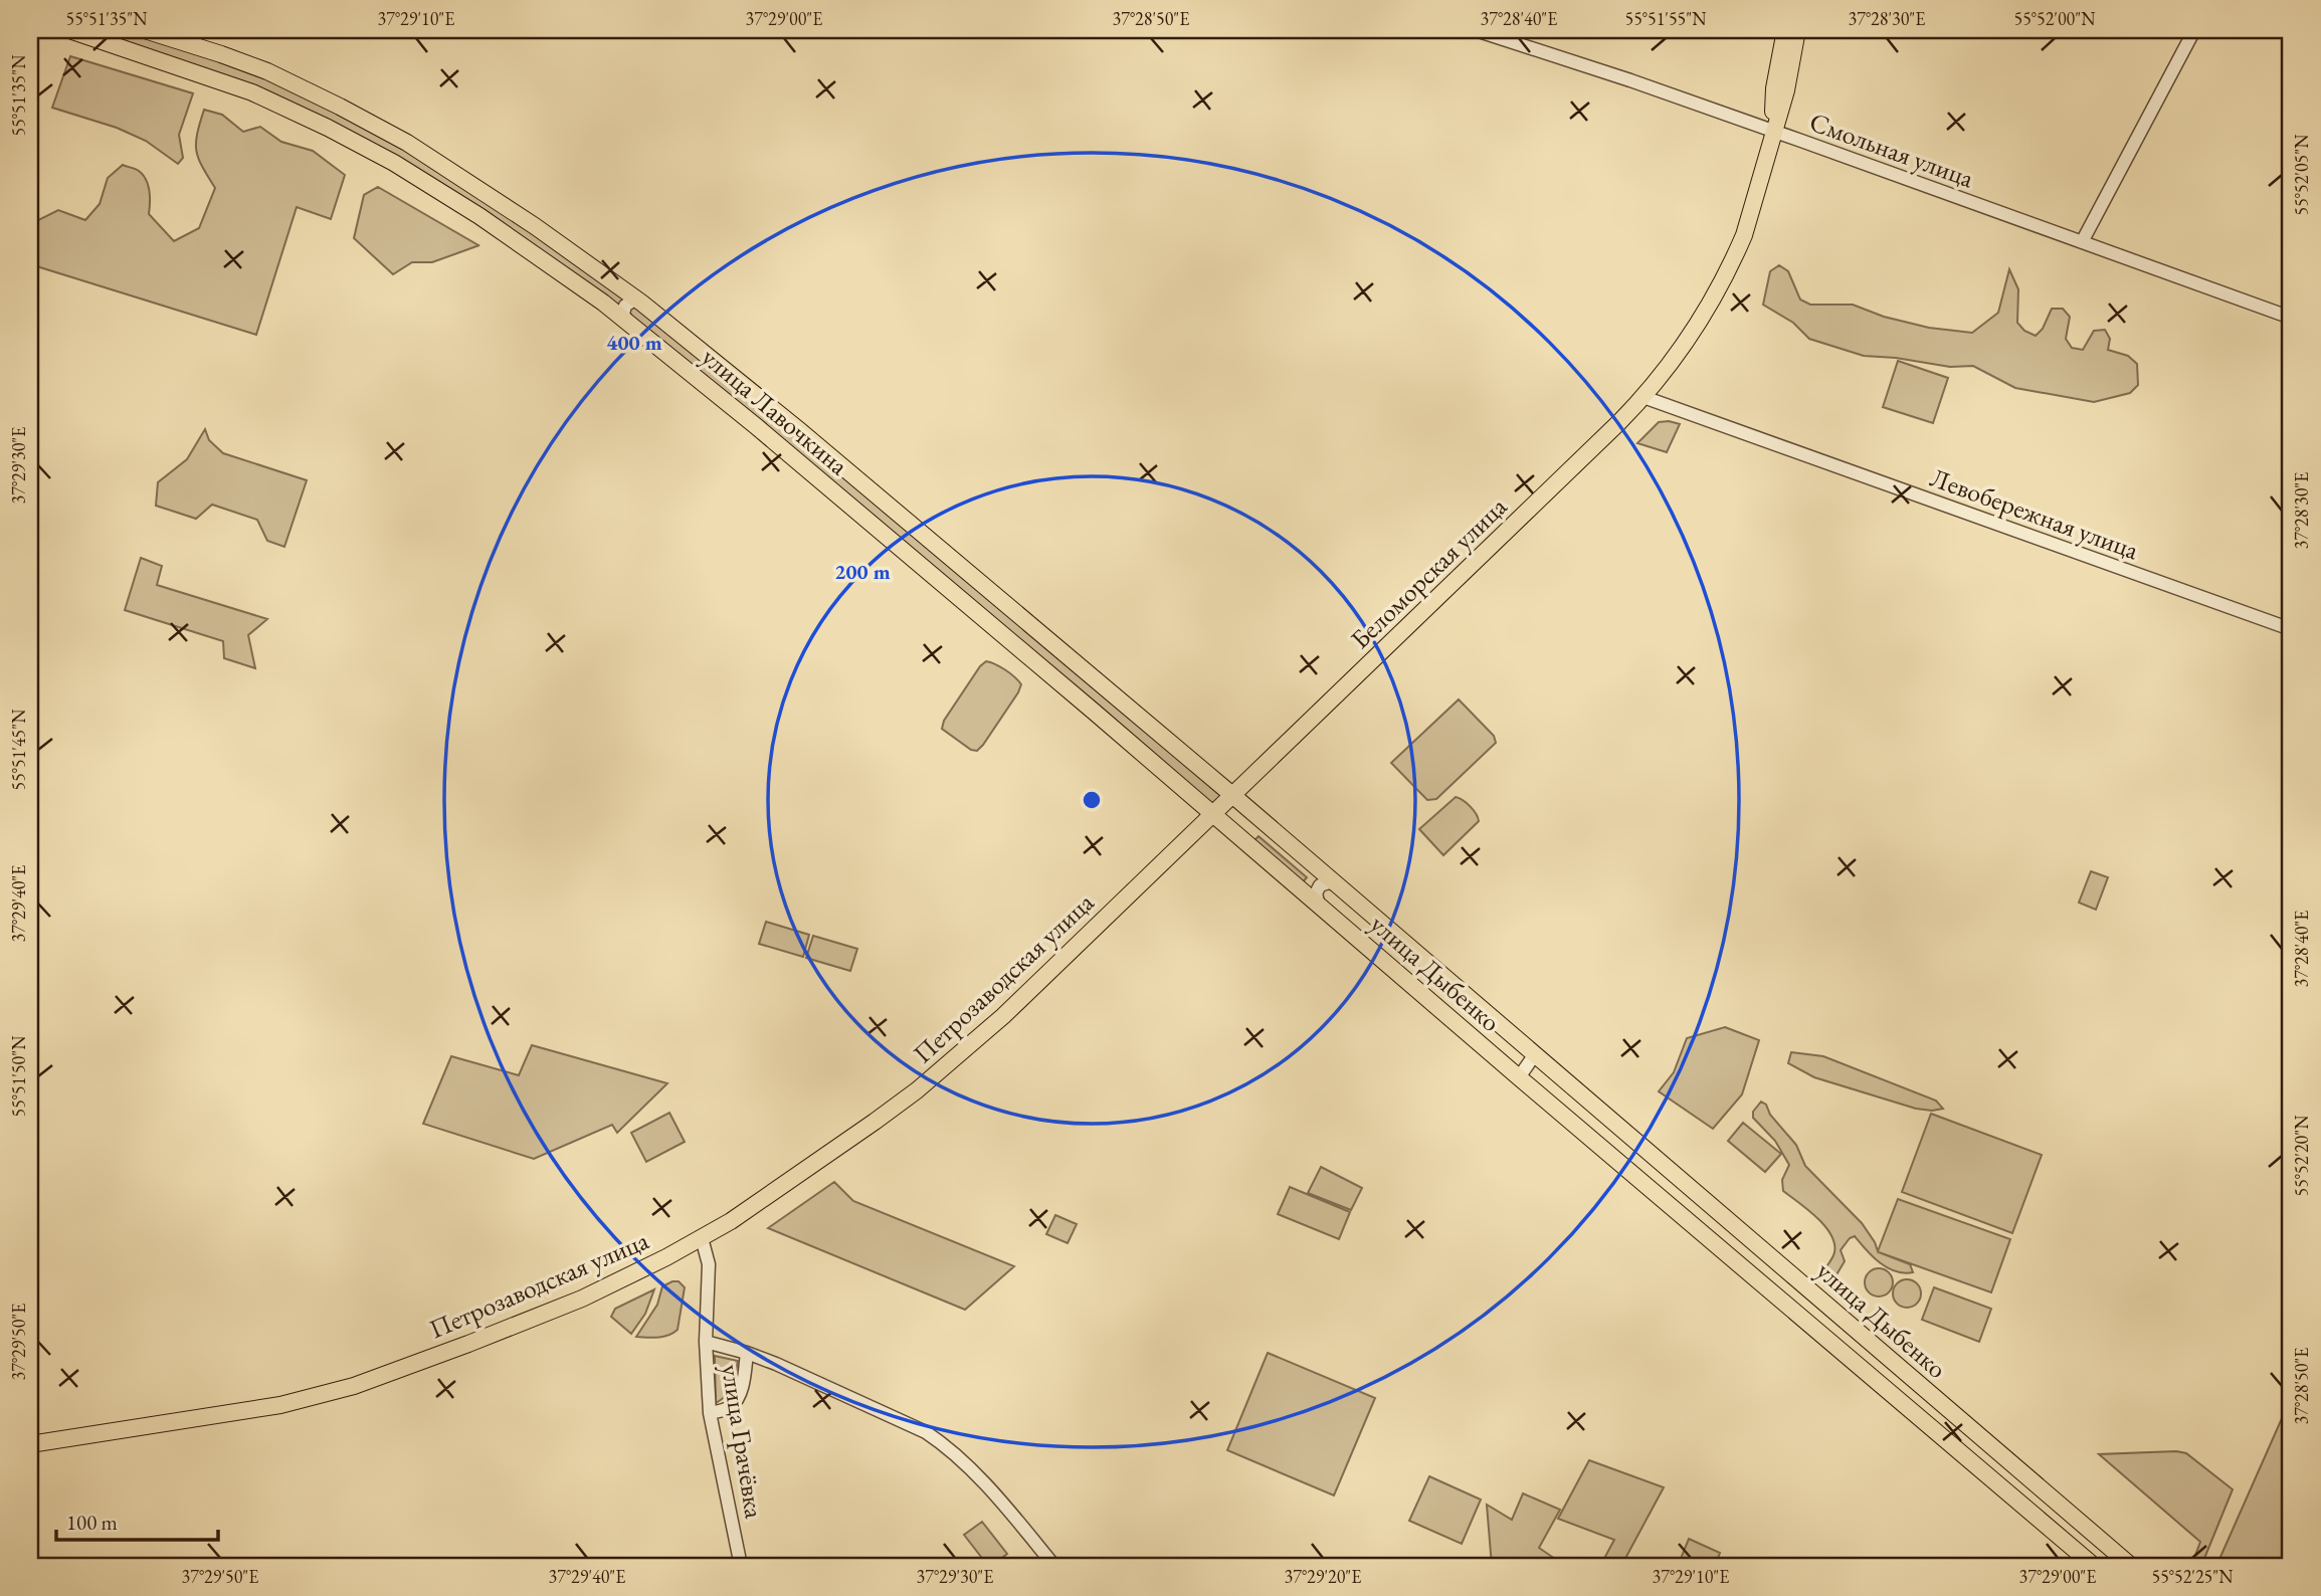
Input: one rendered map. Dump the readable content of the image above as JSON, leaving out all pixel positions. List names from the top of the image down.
{
  "streets": {
    "main road": [
      "улица Лавочкина",
      "Беломорская улица",
      "улица Дыбенко",
      "Петрозаводская улица"
    ],
    "street": ["Смольная улица", "Левобережная улица", "улица Грачёвка"]
  },
  "crossings": [
    ["Смольная улица", "Беломорская улица"],
    ["улица Лавочкина", "Беломорская улица"],
    ["улица Лавочкина", "улица Дыбенко"],
    ["улица Лавочкина", "Петрозаводская улица"],
    ["Левобережная улица", "Беломорская улица"],
    ["Беломорская улица", "улица Дыбенко"],
    ["Беломорская улица", "Петрозаводская улица"],
    ["улица Дыбенко", "Петрозаводская улица"],
    ["Петрозаводская улица", "улица Грачёвка"]
  ],
  "scale_bar": "100 m",
  "coordinates": [
    "55°51'35\"N",
    "37°29'10\"E",
    "37°29'00\"E",
    "37°28'50\"E",
    "37°28'40\"E",
    "55°51'55\"N",
    "37°28'30\"E",
    "55°52'00\"N",
    "55°52'05\"N",
    "37°29'30\"E",
    "55°51'45\"N",
    "37°29'40\"E",
    "55°51'50\"N",
    "55°52'20\"N",
    "37°29'50\"E",
    "37°29'20\"E",
    "55°52'25\"N"
  ],
  "rings": ["400 m", "200 m"]
}
